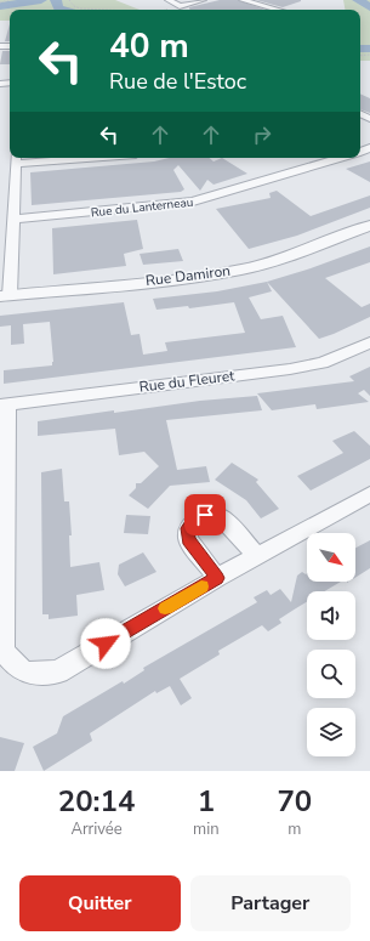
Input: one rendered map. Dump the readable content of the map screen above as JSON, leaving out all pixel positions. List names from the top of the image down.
{
  "streets": {
    "street": ["Rue du Lanterneau", "Rue Damiron", "Rue du Fleuret"]
  },
  "north": "bottom right",
  "page": {
    "turn": ["40 m", "Rue de l'Estoc"],
    "eta": [
      "20:14",
      "Arrivée",
      "1",
      "min",
      "70",
      "m"
    ],
    "buttons": ["Quitter", "Partager"]
  }
}
